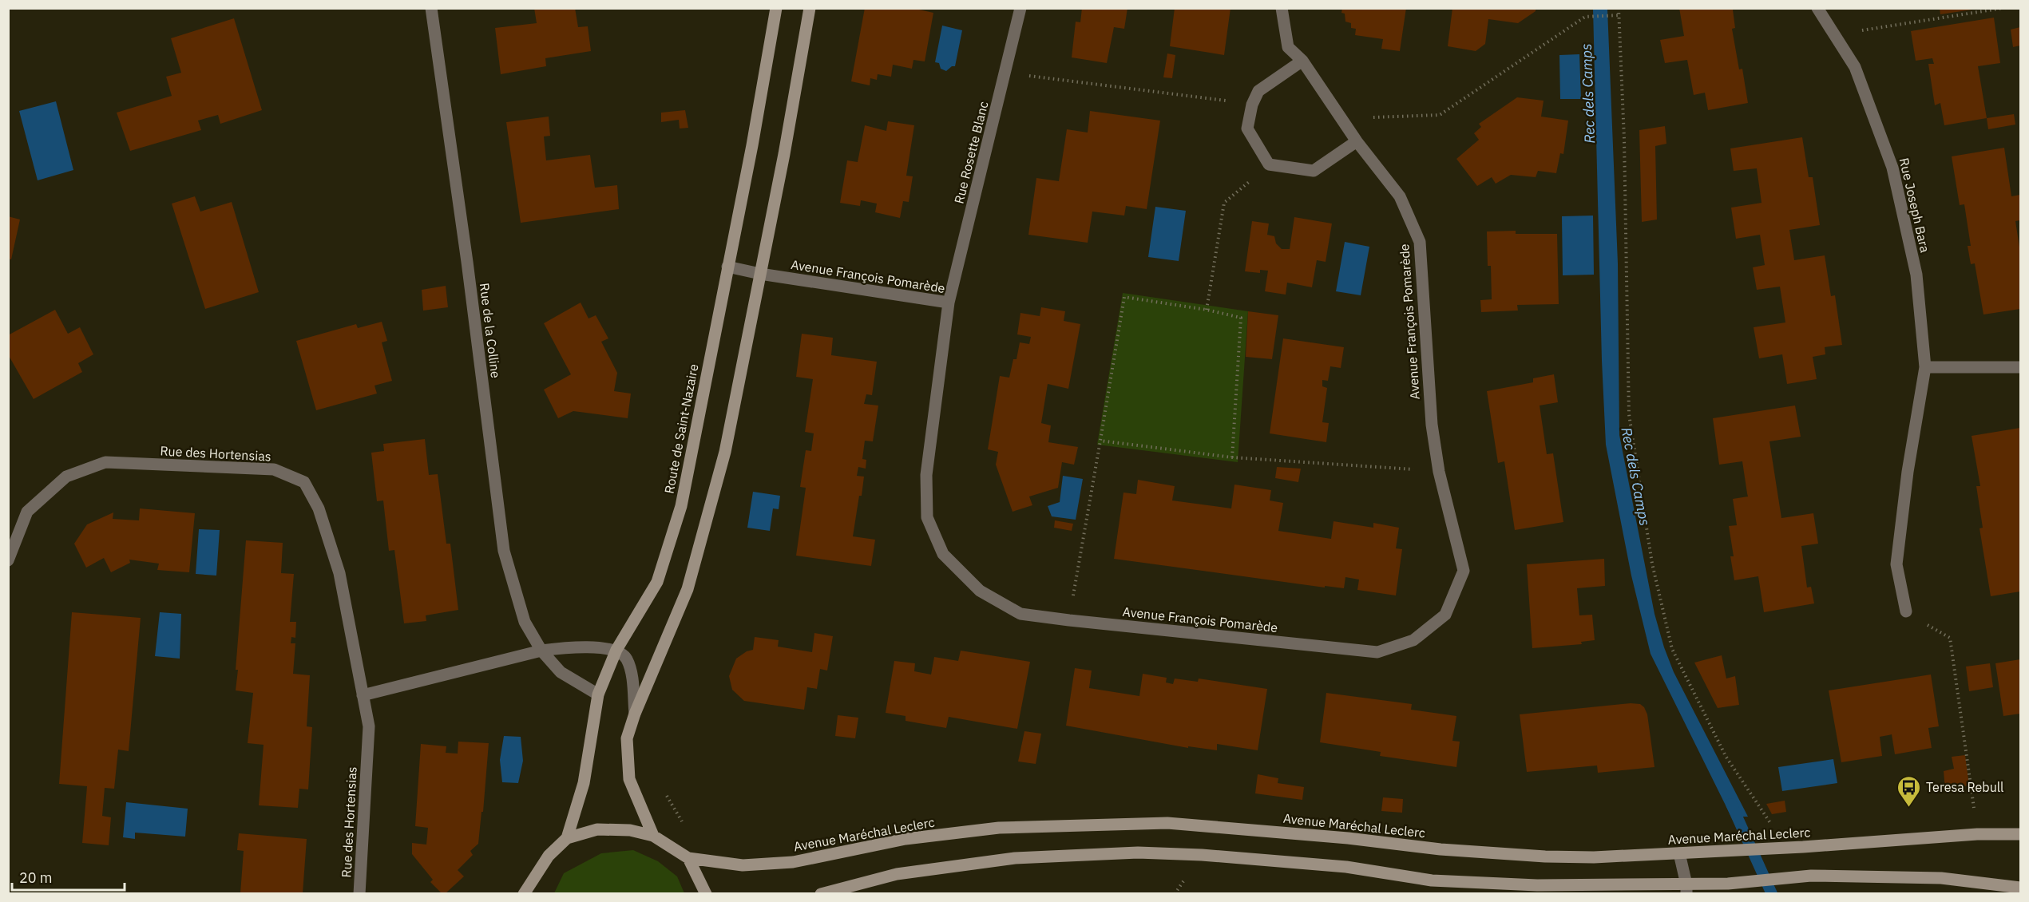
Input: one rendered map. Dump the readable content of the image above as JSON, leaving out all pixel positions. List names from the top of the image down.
{
  "streets": {
    "main road": ["Route de Saint-Nazaire", "Avenue Maréchal Leclerc"],
    "street": [
      "Rue Rosette Blanc",
      "Rue Joseph Bara",
      "Avenue François Pomarède",
      "Rue de la Colline",
      "Rue des Hortensias"
    ]
  },
  "crossings": [
    ["Rue Rosette Blanc", "Avenue François Pomarède"],
    ["Avenue François Pomarède", "Route de Saint-Nazaire"],
    ["Rue de la Colline", "Route de Saint-Nazaire"]
  ],
  "water": ["Rec dels Camps"],
  "places": {
    "bus stop": ["Teresa Rebull"]
  },
  "scale_bar": "20 m"
}
